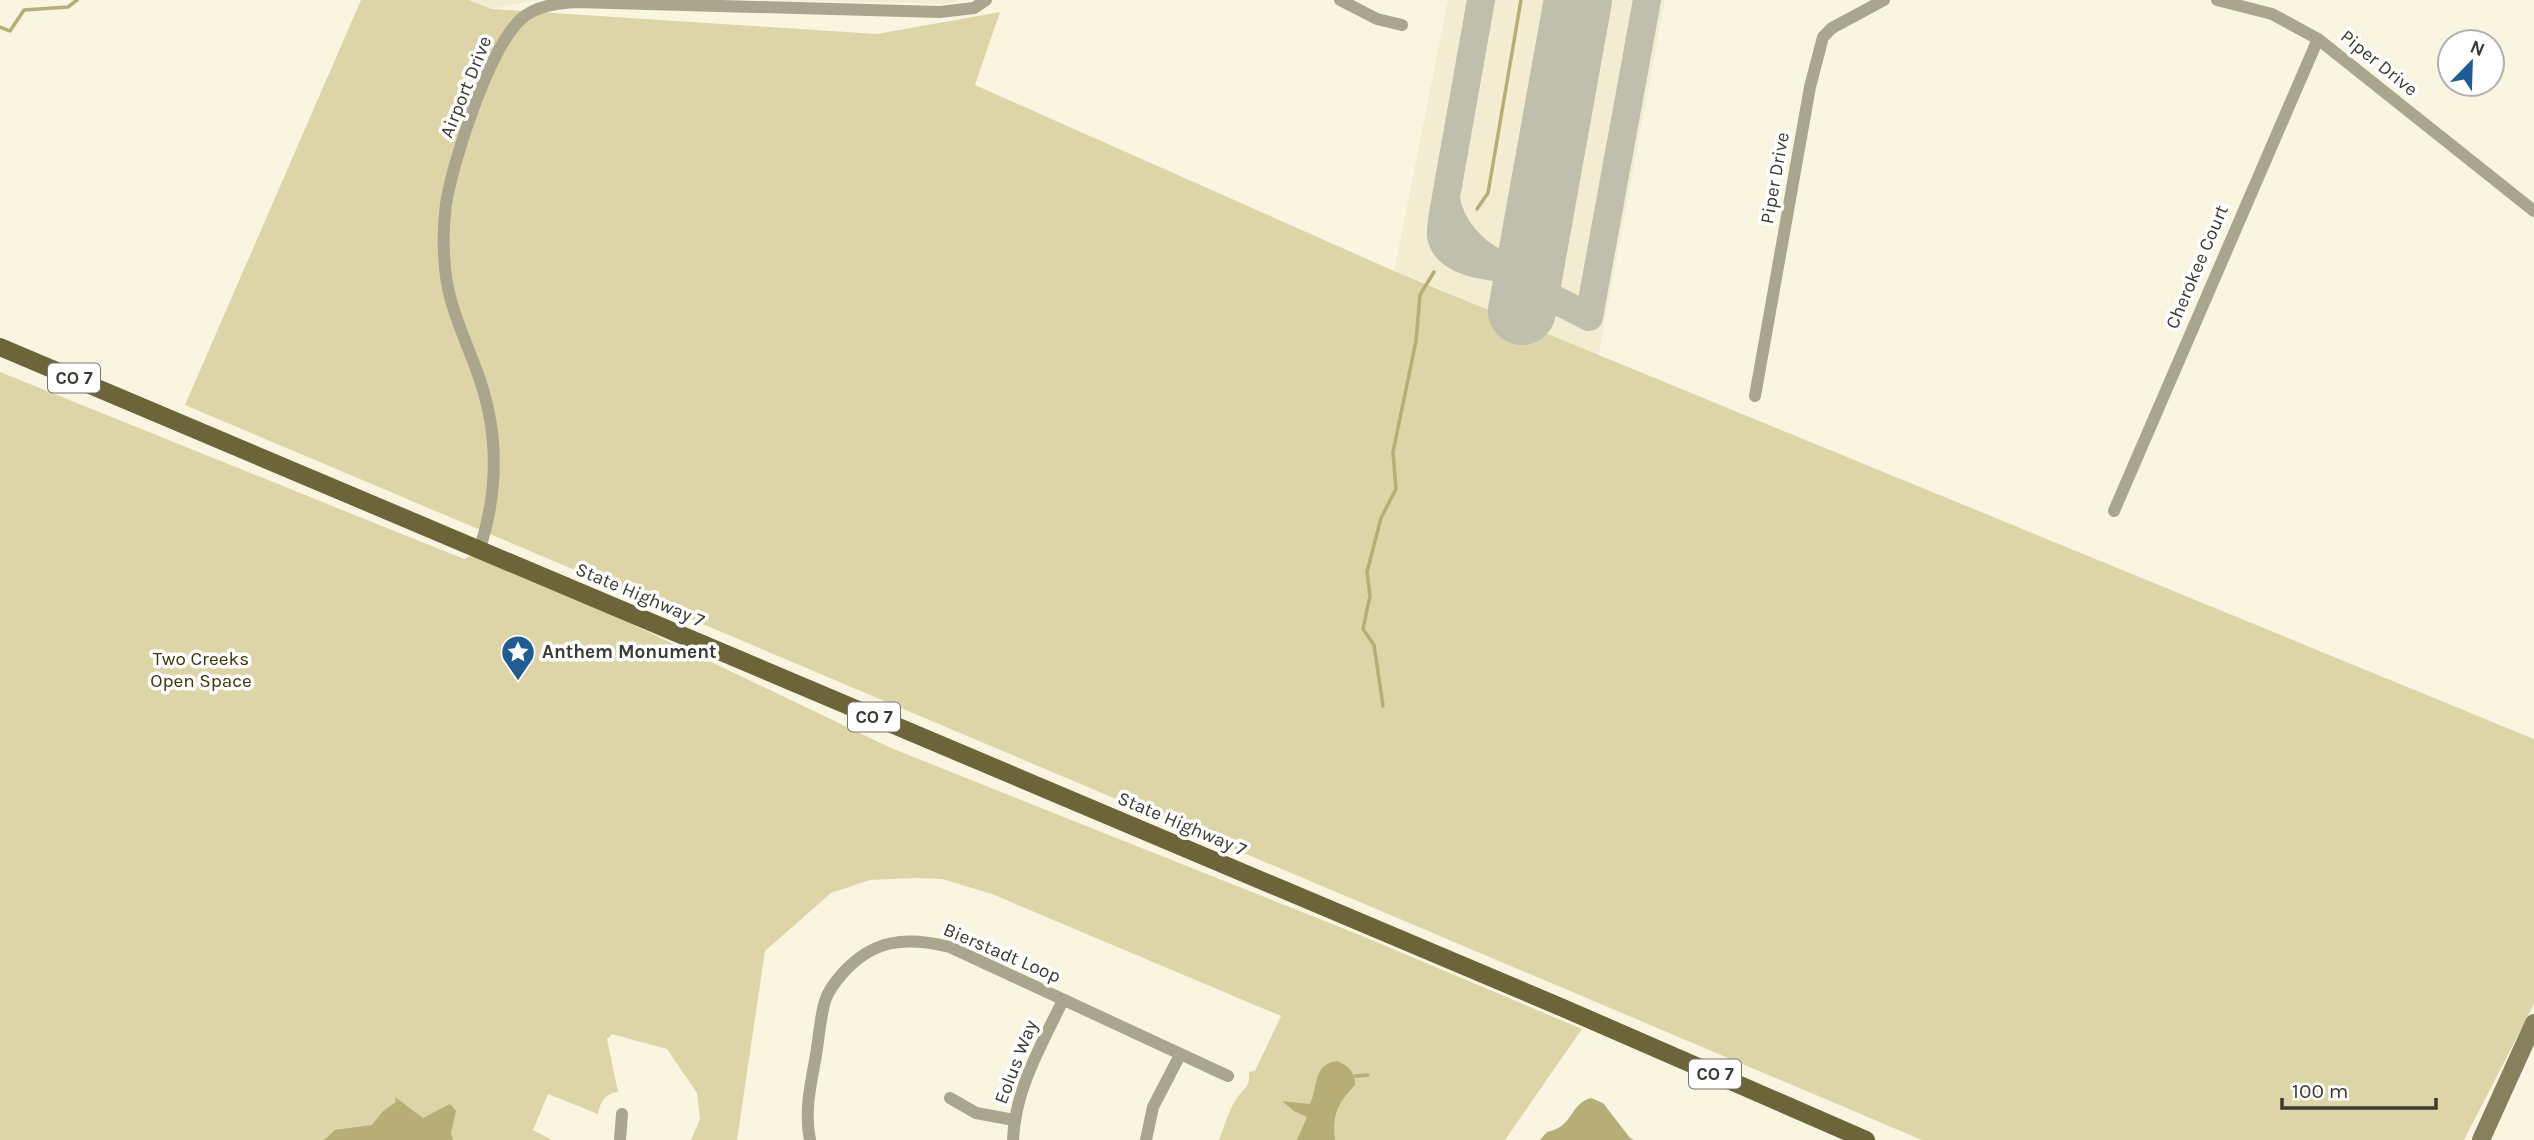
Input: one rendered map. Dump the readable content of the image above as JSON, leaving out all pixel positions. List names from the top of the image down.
{
  "streets": {
    "main road": ["CO 7", "State Highway 7"],
    "street": [
      "Piper Drive",
      "Airport Drive",
      "Cherokee Court",
      "Bierstadt Loop",
      "Eolus Way"
    ]
  },
  "crossings": [
    ["Piper Drive", "Cherokee Court"],
    ["Airport Drive", "CO 7"],
    ["Airport Drive", "State Highway 7"],
    ["CO 7", "State Highway 7"],
    ["Bierstadt Loop", "Eolus Way"]
  ],
  "parks": ["Two Creeks Open Space"],
  "places": {
    "place": ["Anthem Monument"]
  },
  "scale_bar": "100 m",
  "north": "top right"
}
